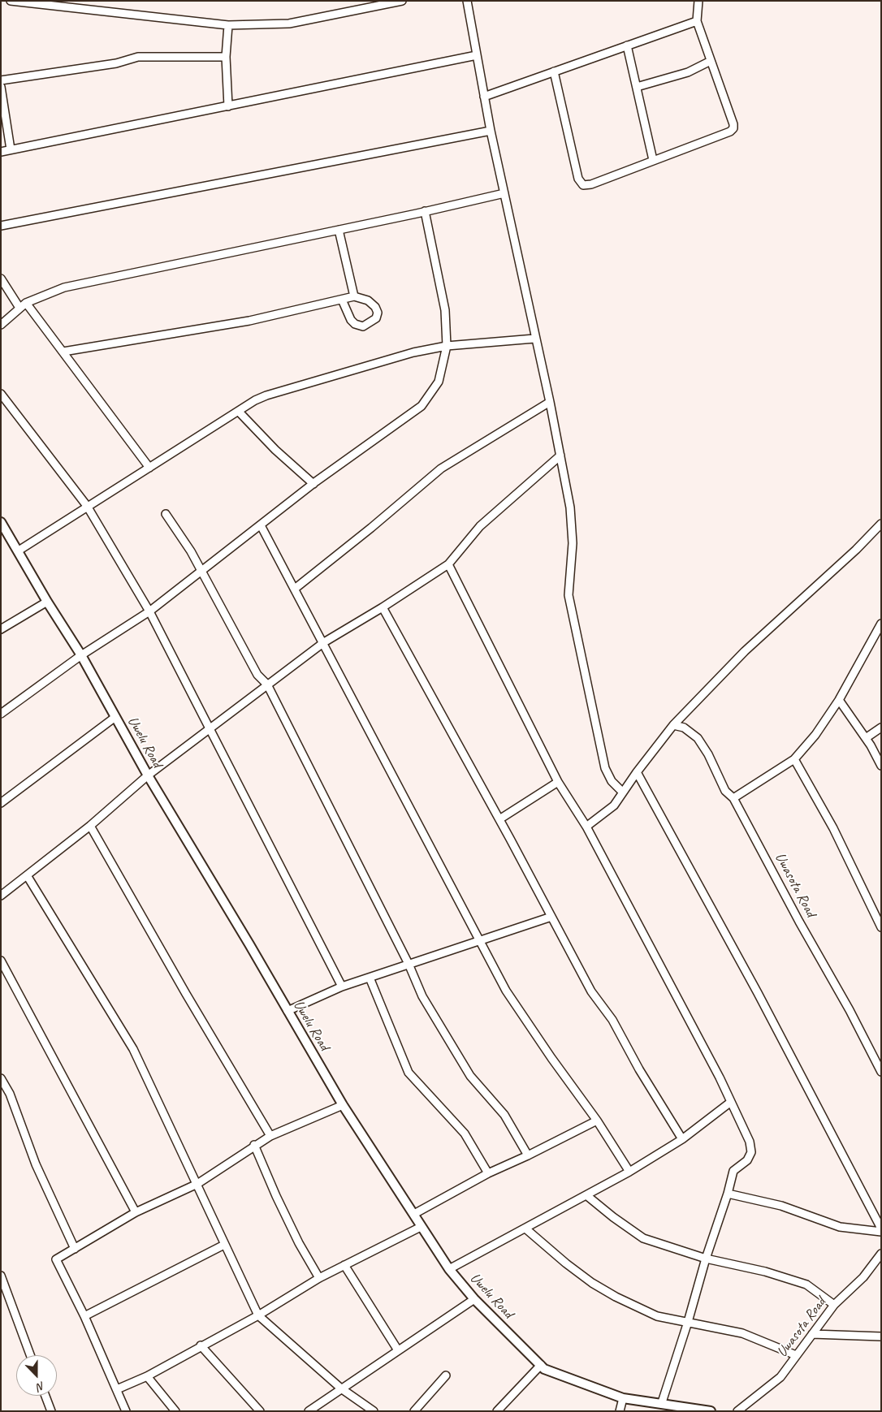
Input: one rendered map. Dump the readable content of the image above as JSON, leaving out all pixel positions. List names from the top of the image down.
{
  "streets": {
    "street": ["Uwelu Road", "Uwasota Road"]
  },
  "north": "bottom"
}
